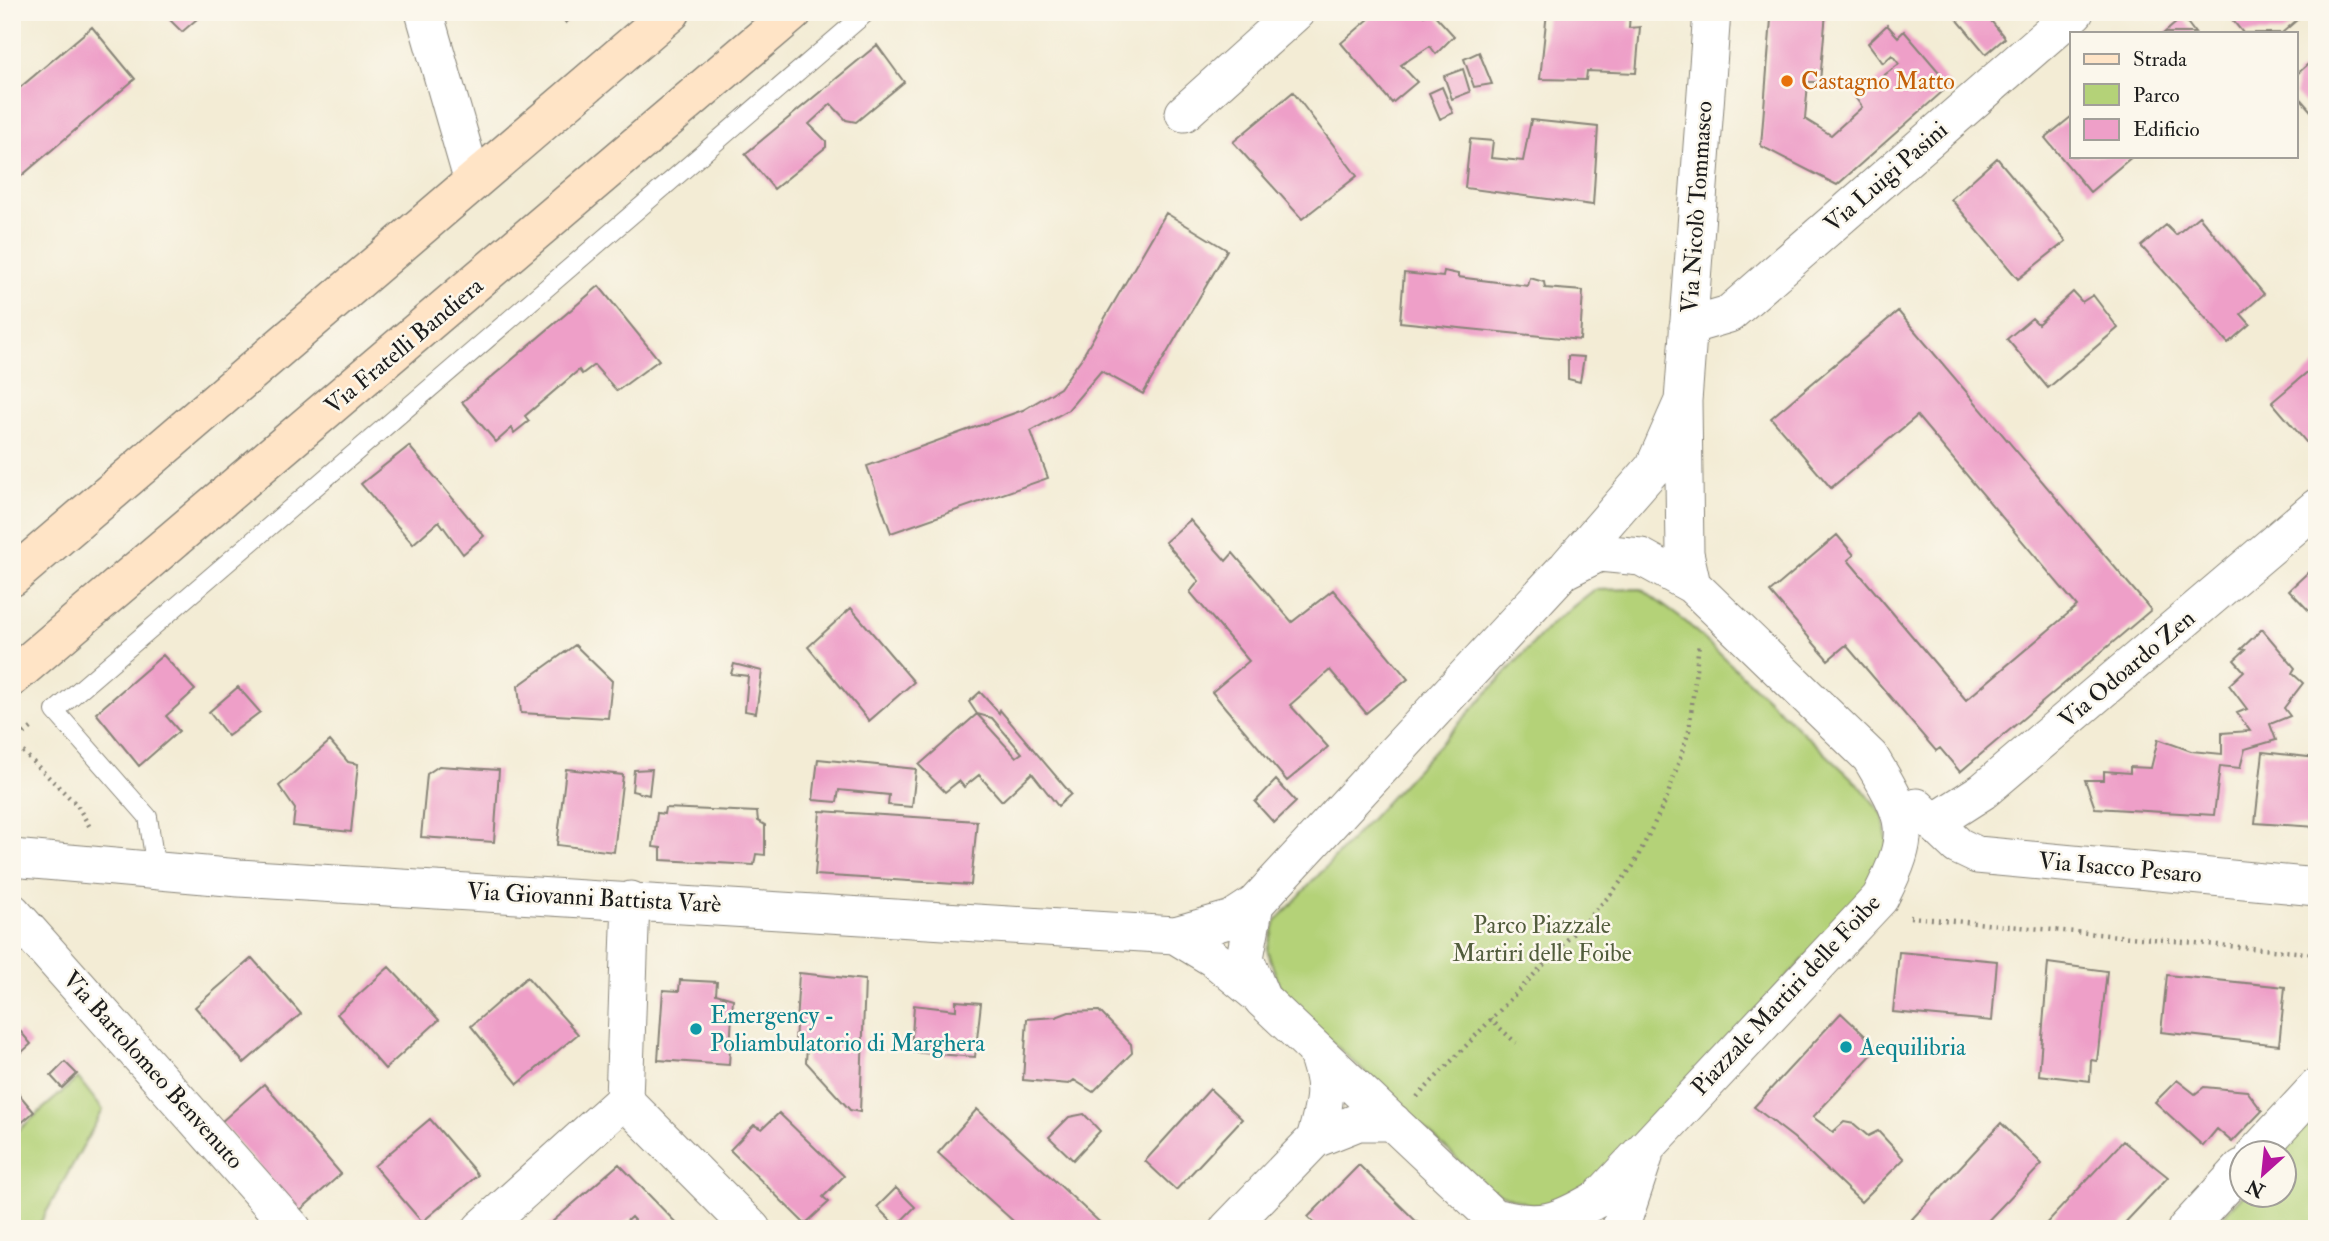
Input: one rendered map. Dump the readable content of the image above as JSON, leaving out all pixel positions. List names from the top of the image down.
{
  "streets": {
    "main road": ["Via Fratelli Bandiera"],
    "street": [
      "Via Luigi Pasini",
      "Via Nicolò Tommaseo",
      "Via Odoardo Zen",
      "Via Isacco Pesaro",
      "Via Giovanni Battista Varè",
      "Piazzale Martiri delle Foibe",
      "Via Bartolomeo Benvenuto"
    ]
  },
  "crossings": [
    ["Via Luigi Pasini", "Via Nicolò Tommaseo"],
    ["Via Nicolò Tommaseo", "Piazzale Martiri delle Foibe"],
    ["Via Odoardo Zen", "Via Isacco Pesaro"],
    ["Via Odoardo Zen", "Piazzale Martiri delle Foibe"],
    ["Via Isacco Pesaro", "Piazzale Martiri delle Foibe"],
    ["Via Giovanni Battista Varè", "Piazzale Martiri delle Foibe"]
  ],
  "parks": ["Parco Piazzale Martiri delle Foibe"],
  "places": ["Castagno Matto", "Emergency - Poliambulatorio di Marghera", "Aequilibria"],
  "legend": ["Strada", "Parco", "Edificio"],
  "north": "bottom left"
}
